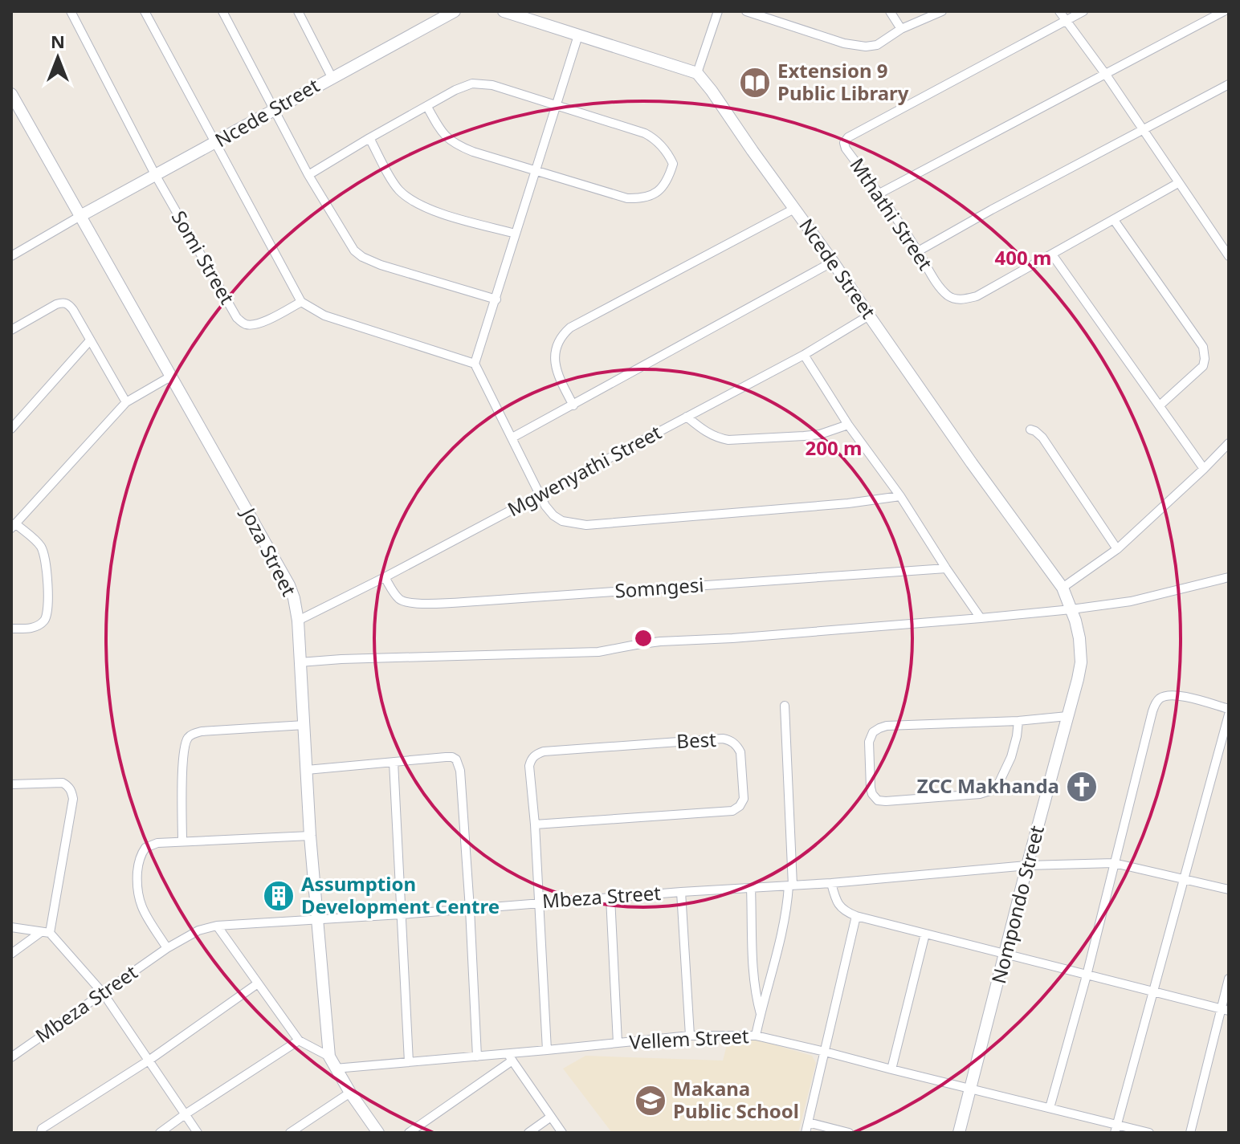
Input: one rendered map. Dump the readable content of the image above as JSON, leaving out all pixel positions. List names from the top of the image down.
{
  "streets": {
    "street": [
      "Ncede Street",
      "Mthathi Street",
      "Somi Street",
      "Mgwenyathi Street",
      "Joza Street",
      "Somngesi",
      "Best",
      "Mbeza Street",
      "Nompondo Street",
      "Vellem Street"
    ]
  },
  "crossings": [
    ["Ncede Street", "Somi Street"],
    ["Ncede Street", "Mgwenyathi Street"],
    ["Ncede Street", "Joza Street"],
    ["Ncede Street", "Nompondo Street"],
    ["Mgwenyathi Street", "Joza Street"],
    ["Mgwenyathi Street", "Somngesi"],
    ["Joza Street", "Mbeza Street"],
    ["Joza Street", "Vellem Street"],
    ["Best", "Mbeza Street"],
    ["Best", "Vellem Street"],
    ["Mbeza Street", "Nompondo Street"],
    ["Nompondo Street", "Vellem Street"]
  ],
  "places": {
    "library": ["Extension 9 Public Library"],
    "church": ["ZCC Makhanda"],
    "building": ["Assumption Development Centre"],
    "school or university": ["Makana Public School"]
  },
  "north": "top",
  "rings": ["400 m", "200 m"]
}
